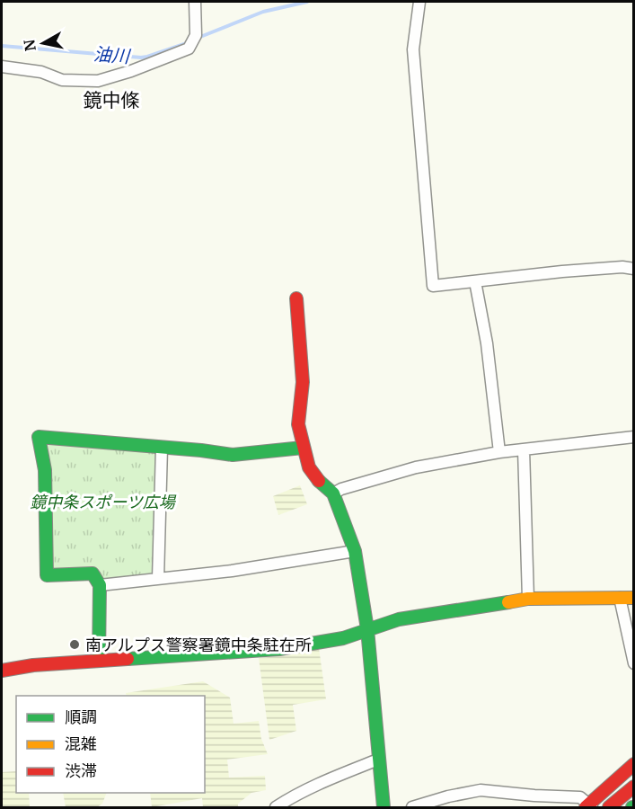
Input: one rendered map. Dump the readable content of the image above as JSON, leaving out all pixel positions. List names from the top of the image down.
{
  "districts": ["鏡中條"],
  "water": ["油川"],
  "parks": ["鏡中条スポーツ広場"],
  "places": ["南アルプス警察署鏡中条駐在所"],
  "legend": ["順調", "混雑", "渋滞"],
  "north": "left"
}
